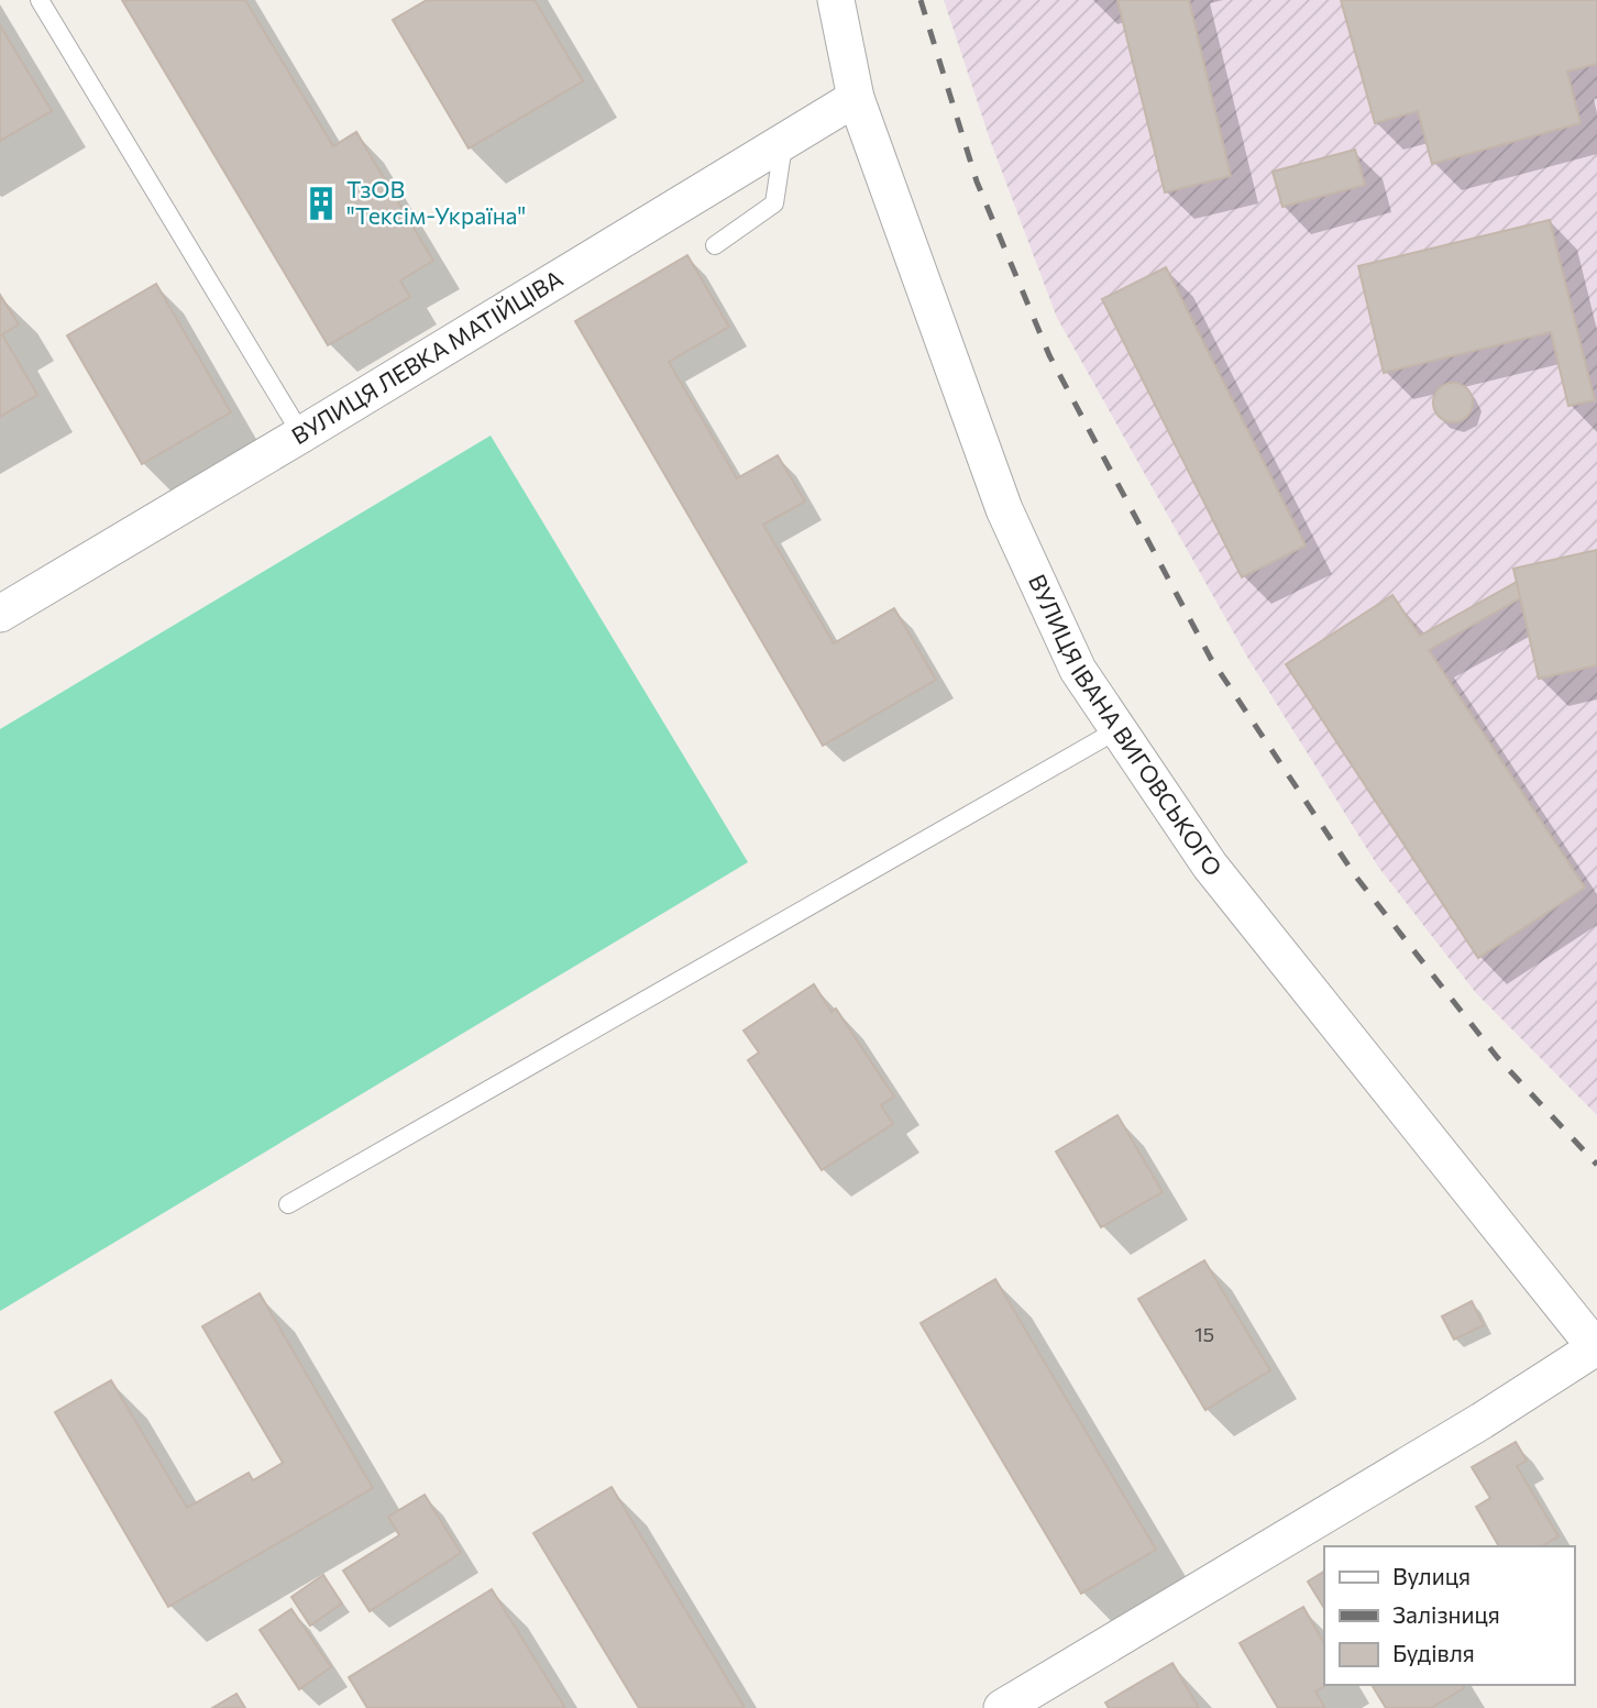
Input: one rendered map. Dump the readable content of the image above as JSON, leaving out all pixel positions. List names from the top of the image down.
{
  "streets": {
    "street": ["ВУЛИЦЯ ЛЕВКА МАТІЙЦІВА", "ВУЛИЦЯ ІВАНА ВИГОВСЬКОГО"]
  },
  "crossings": [
    ["ВУЛИЦЯ ЛЕВКА МАТІЙЦІВА", "ВУЛИЦЯ ІВАНА ВИГОВСЬКОГО"]
  ],
  "places": {
    "building": ["ТзОВ \"Тексім-Україна\""]
  },
  "house_numbers": ["15"],
  "legend": ["Вулиця", "Залізниця", "Будівля"]
}
